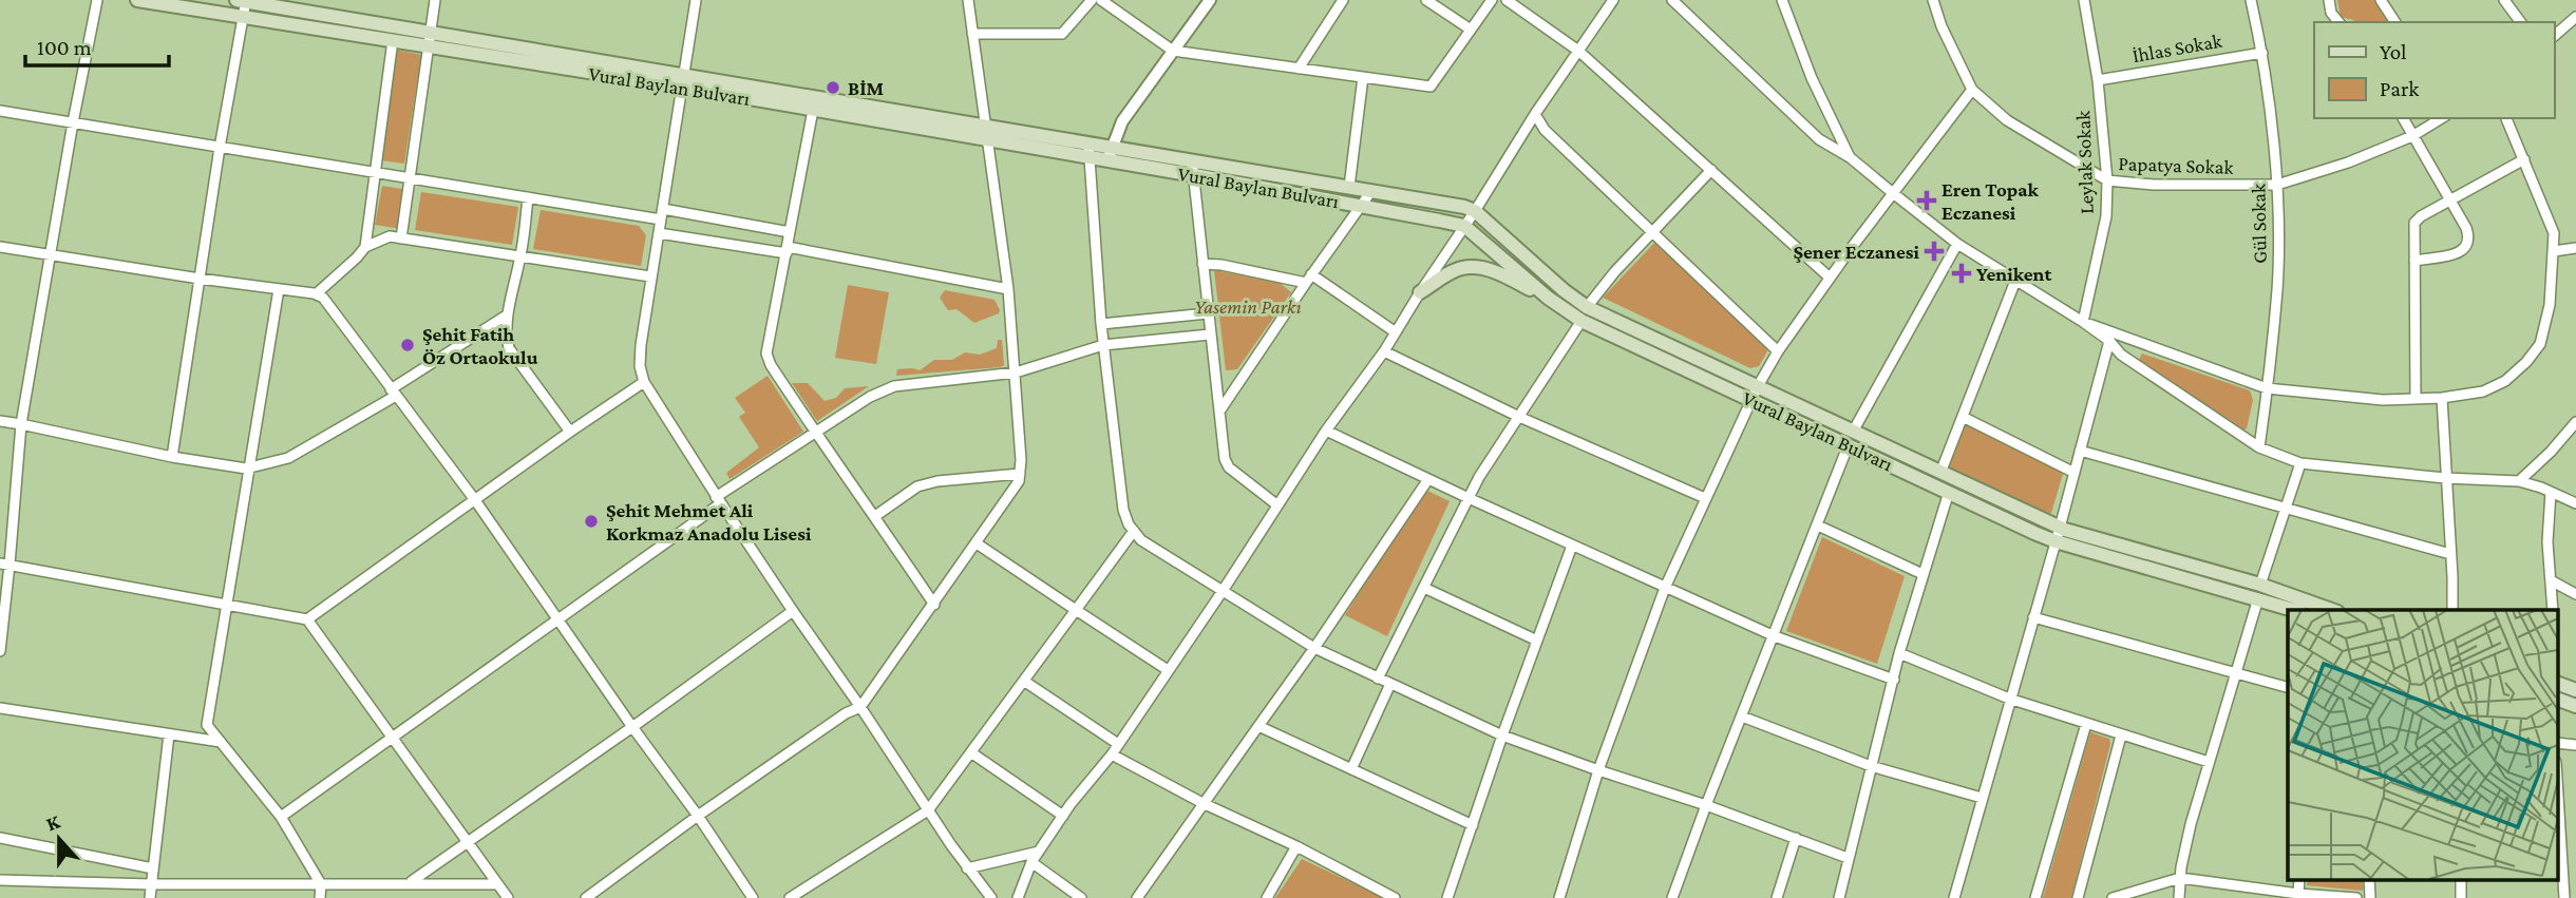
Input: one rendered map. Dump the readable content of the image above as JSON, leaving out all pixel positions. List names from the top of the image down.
{
  "streets": {
    "main road": ["Vural Baylan Bulvarı"],
    "street": [
      "İhlas Sokak",
      "Leylak Sokak",
      "Papatya Sokak",
      "Gül Sokak"
    ]
  },
  "crossings": [
    ["İhlas Sokak", "Leylak Sokak"],
    ["İhlas Sokak", "Gül Sokak"],
    ["Leylak Sokak", "Papatya Sokak"],
    ["Papatya Sokak", "Gül Sokak"]
  ],
  "parks": ["Yasemin Parkı"],
  "places": {
    "other": ["BİM", "Şehit Fatih Öz Ortaokulu", "Şehit Mehmet Ali Korkmaz Anadolu Lisesi"],
    "health": ["Eren Topak Eczanesi", "Şener Eczanesi", "Yenikent"]
  },
  "legend": ["Yol", "Park"],
  "scale_bar": "100 m",
  "north": "top"
}
